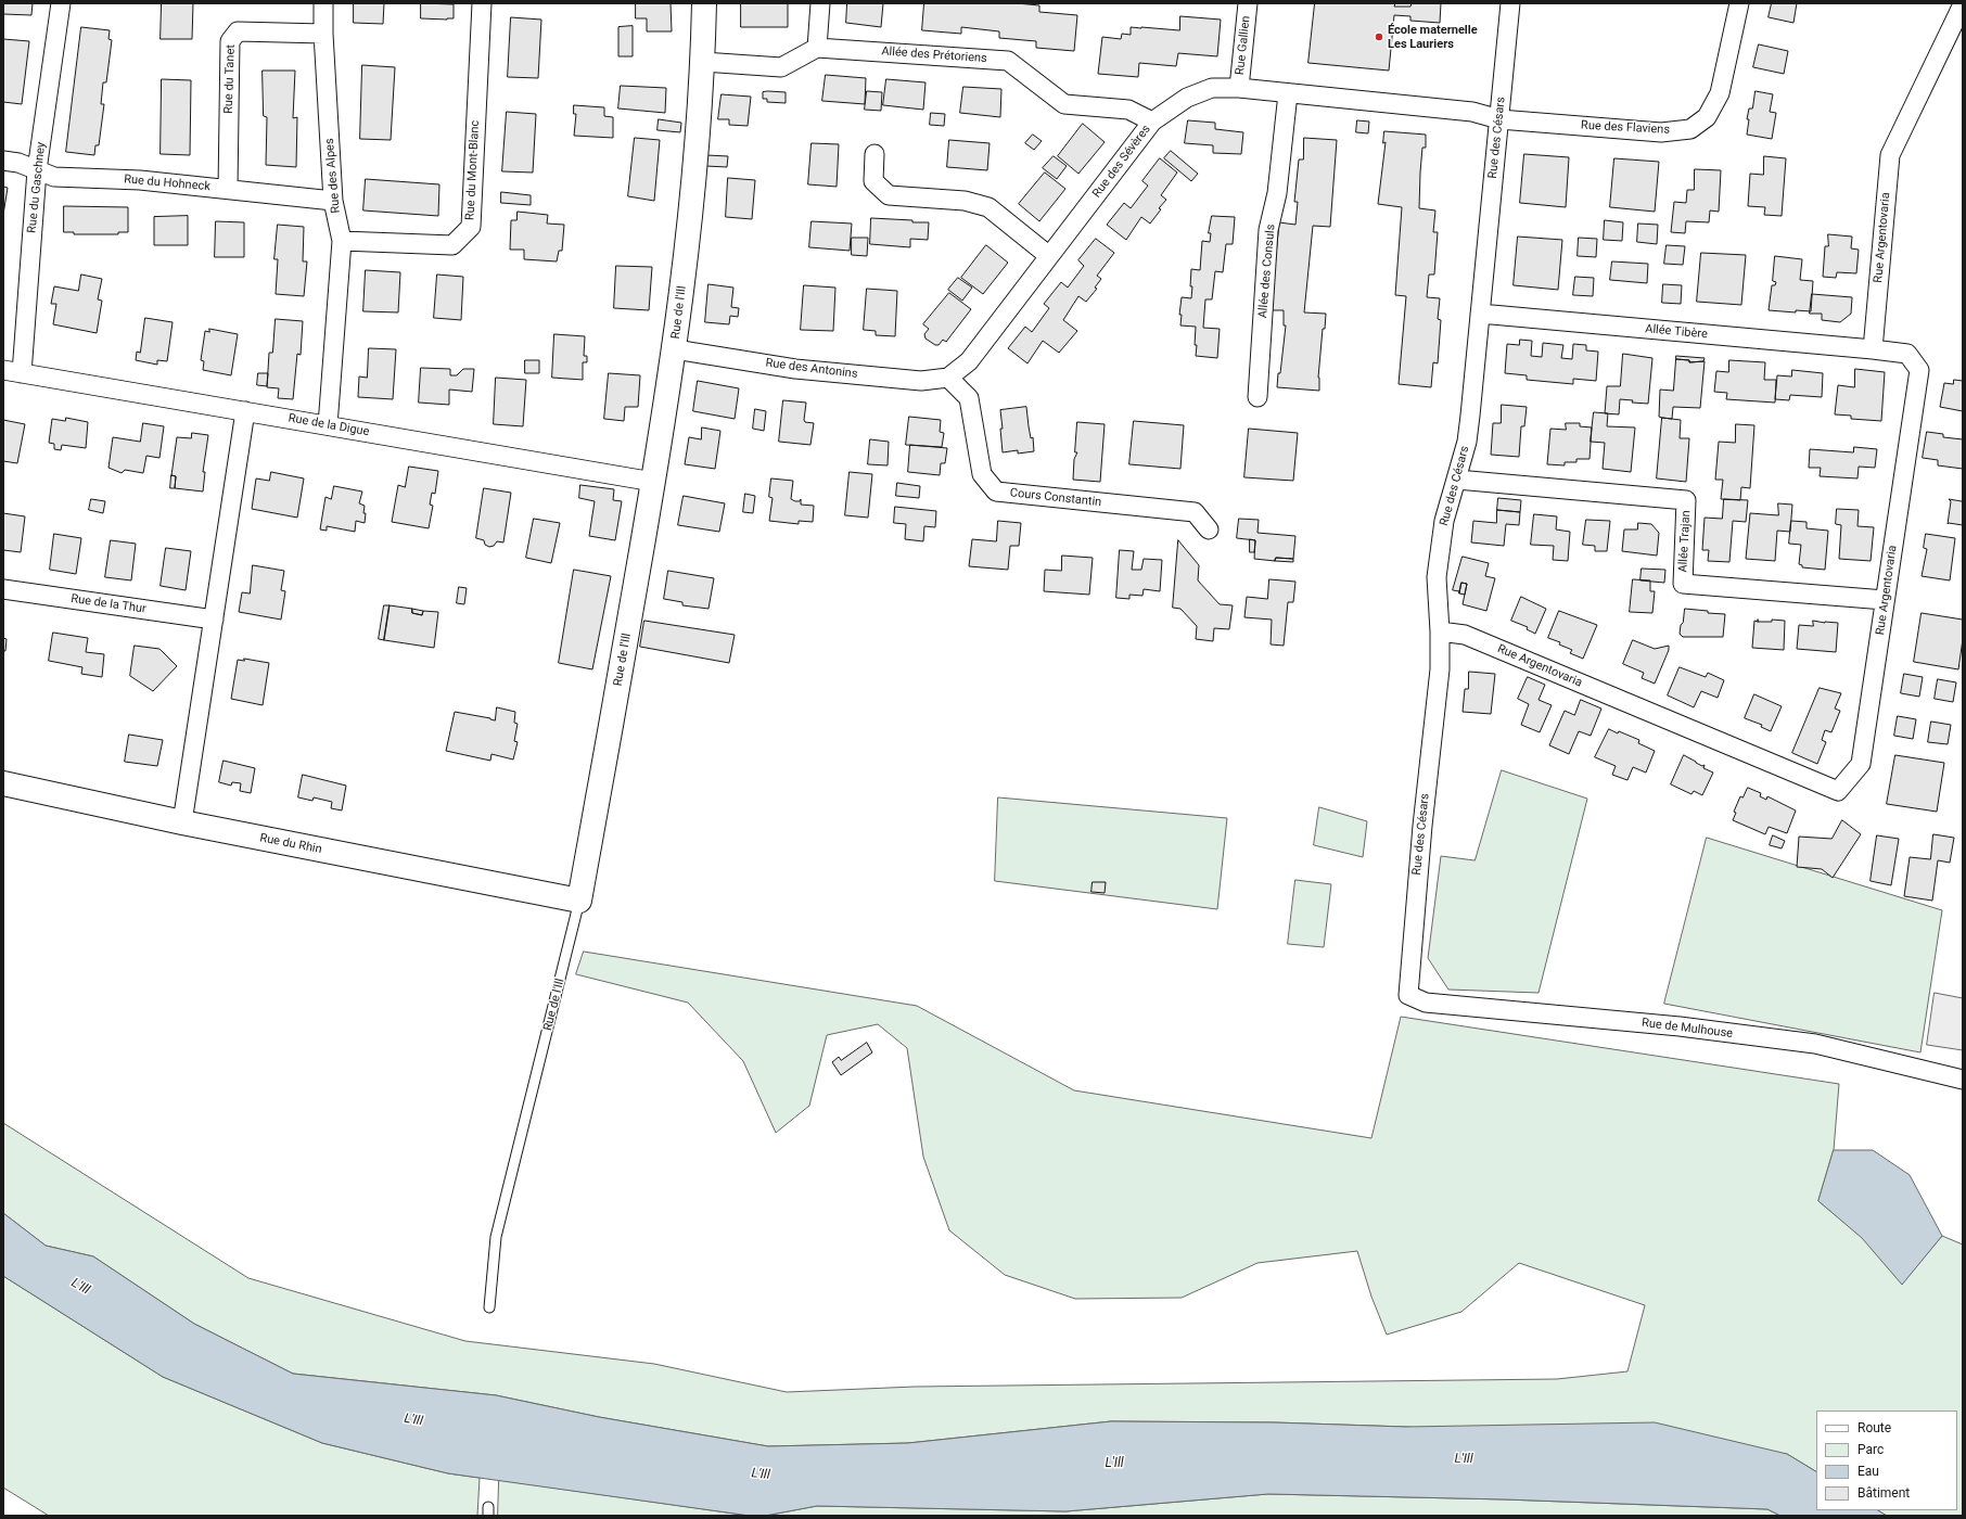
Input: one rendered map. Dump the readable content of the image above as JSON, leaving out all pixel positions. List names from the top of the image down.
{
  "streets": {
    "street": [
      "Rue Gallien",
      "Allée des Prétoriens",
      "Rue du Tanet",
      "Rue des Flaviens",
      "Rue des Césars",
      "Rue des Sévères",
      "Rue du Mont-Blanc",
      "Rue des Alpes",
      "Rue du Hohneck",
      "Rue du Gaschney",
      "Rue Argentovaria",
      "Allée des Consuls",
      "Rue de l'Ill",
      "Allée Tibère",
      "Rue des Antonins",
      "Rue de la Digue",
      "Cours Constantin",
      "Allée Trajan",
      "Rue de la Thur",
      "Rue du Rhin",
      "Rue de Mulhouse"
    ]
  },
  "crossings": [
    ["Rue Gallien", "Rue des Sévères"],
    ["Allée des Prétoriens", "Rue des Sévères"],
    ["Rue du Tanet", "Rue des Alpes"],
    ["Rue du Tanet", "Rue du Hohneck"],
    ["Rue des Flaviens", "Rue des Césars"],
    ["Rue des Flaviens", "Rue des Sévères"],
    ["Rue des Césars", "Rue des Sévères"],
    ["Rue des Césars", "Rue Argentovaria"],
    ["Rue des Césars", "Allée Tibère"],
    ["Rue des Césars", "Allée Trajan"],
    ["Rue des Césars", "Rue de Mulhouse"],
    ["Rue des Sévères", "Allée des Consuls"],
    ["Rue des Sévères", "Rue des Antonins"],
    ["Rue des Sévères", "Cours Constantin"],
    ["Rue du Mont-Blanc", "Rue des Alpes"],
    ["Rue des Alpes", "Rue du Hohneck"],
    ["Rue des Alpes", "Rue de la Digue"],
    ["Rue du Hohneck", "Rue du Gaschney"],
    ["Rue du Gaschney", "Rue de la Digue"],
    ["Rue Argentovaria", "Allée Tibère"],
    ["Rue Argentovaria", "Allée Trajan"],
    ["Rue de l'Ill", "Rue des Antonins"],
    ["Rue de l'Ill", "Rue de la Digue"],
    ["Rue de l'Ill", "Rue du Rhin"],
    ["Rue des Antonins", "Cours Constantin"]
  ],
  "water": ["L'Ill"],
  "places": ["École maternelle Les Lauriers"],
  "legend": [
    "Route",
    "Parc",
    "Eau",
    "Bâtiment"
  ]
}
